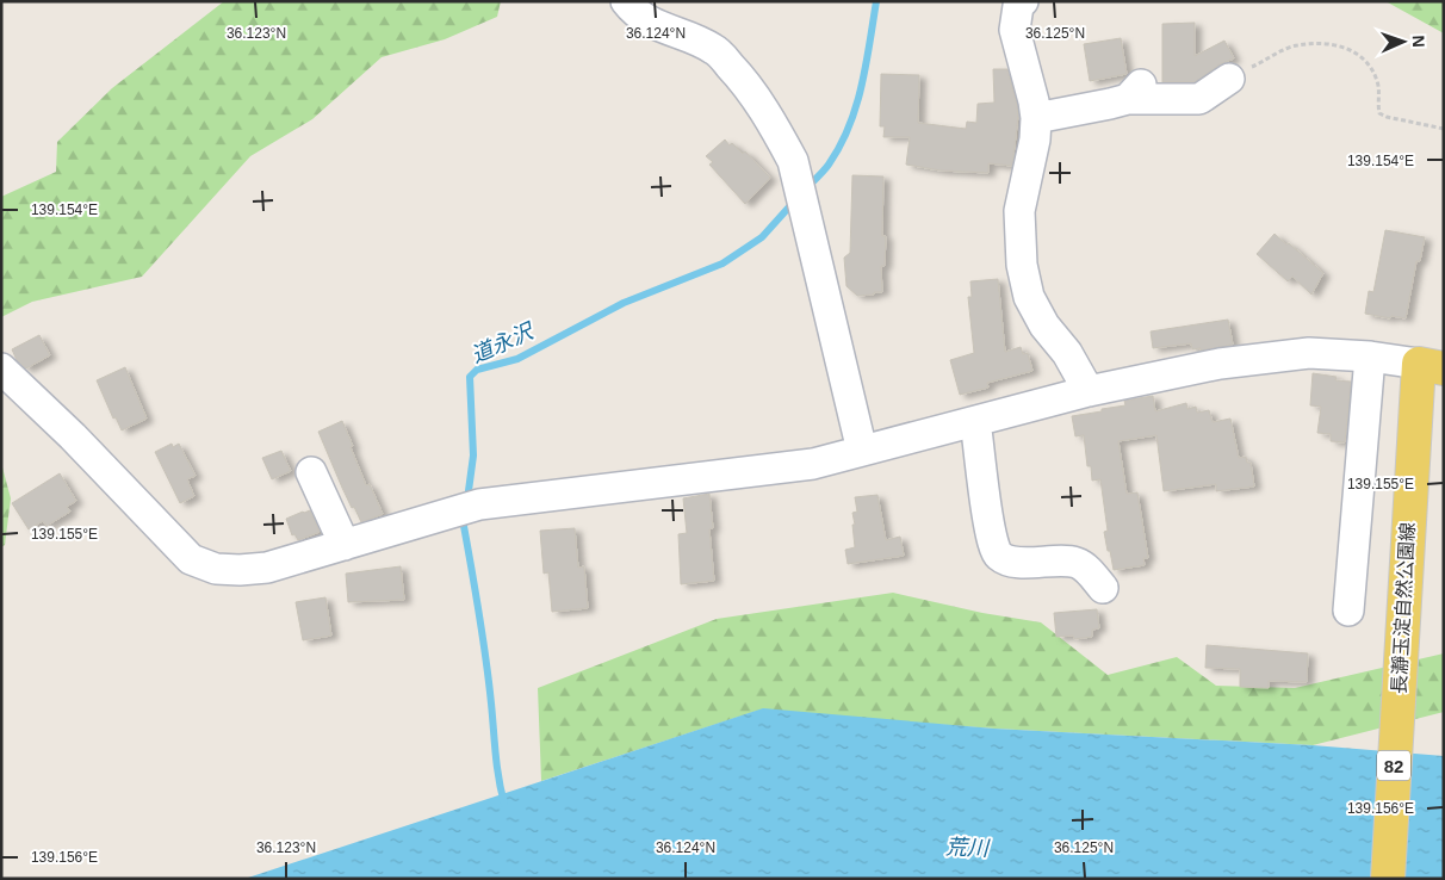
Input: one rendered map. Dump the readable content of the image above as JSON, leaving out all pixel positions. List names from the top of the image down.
{
  "streets": {
    "main road": ["長瀞玉淀自然公園線", "82"]
  },
  "water": ["道永沢", "荒川"],
  "north": "right",
  "coordinates": [
    "36.123°N",
    "36.124°N",
    "36.125°N",
    "139.154°E",
    "139.155°E",
    "139.156°E"
  ]
}
